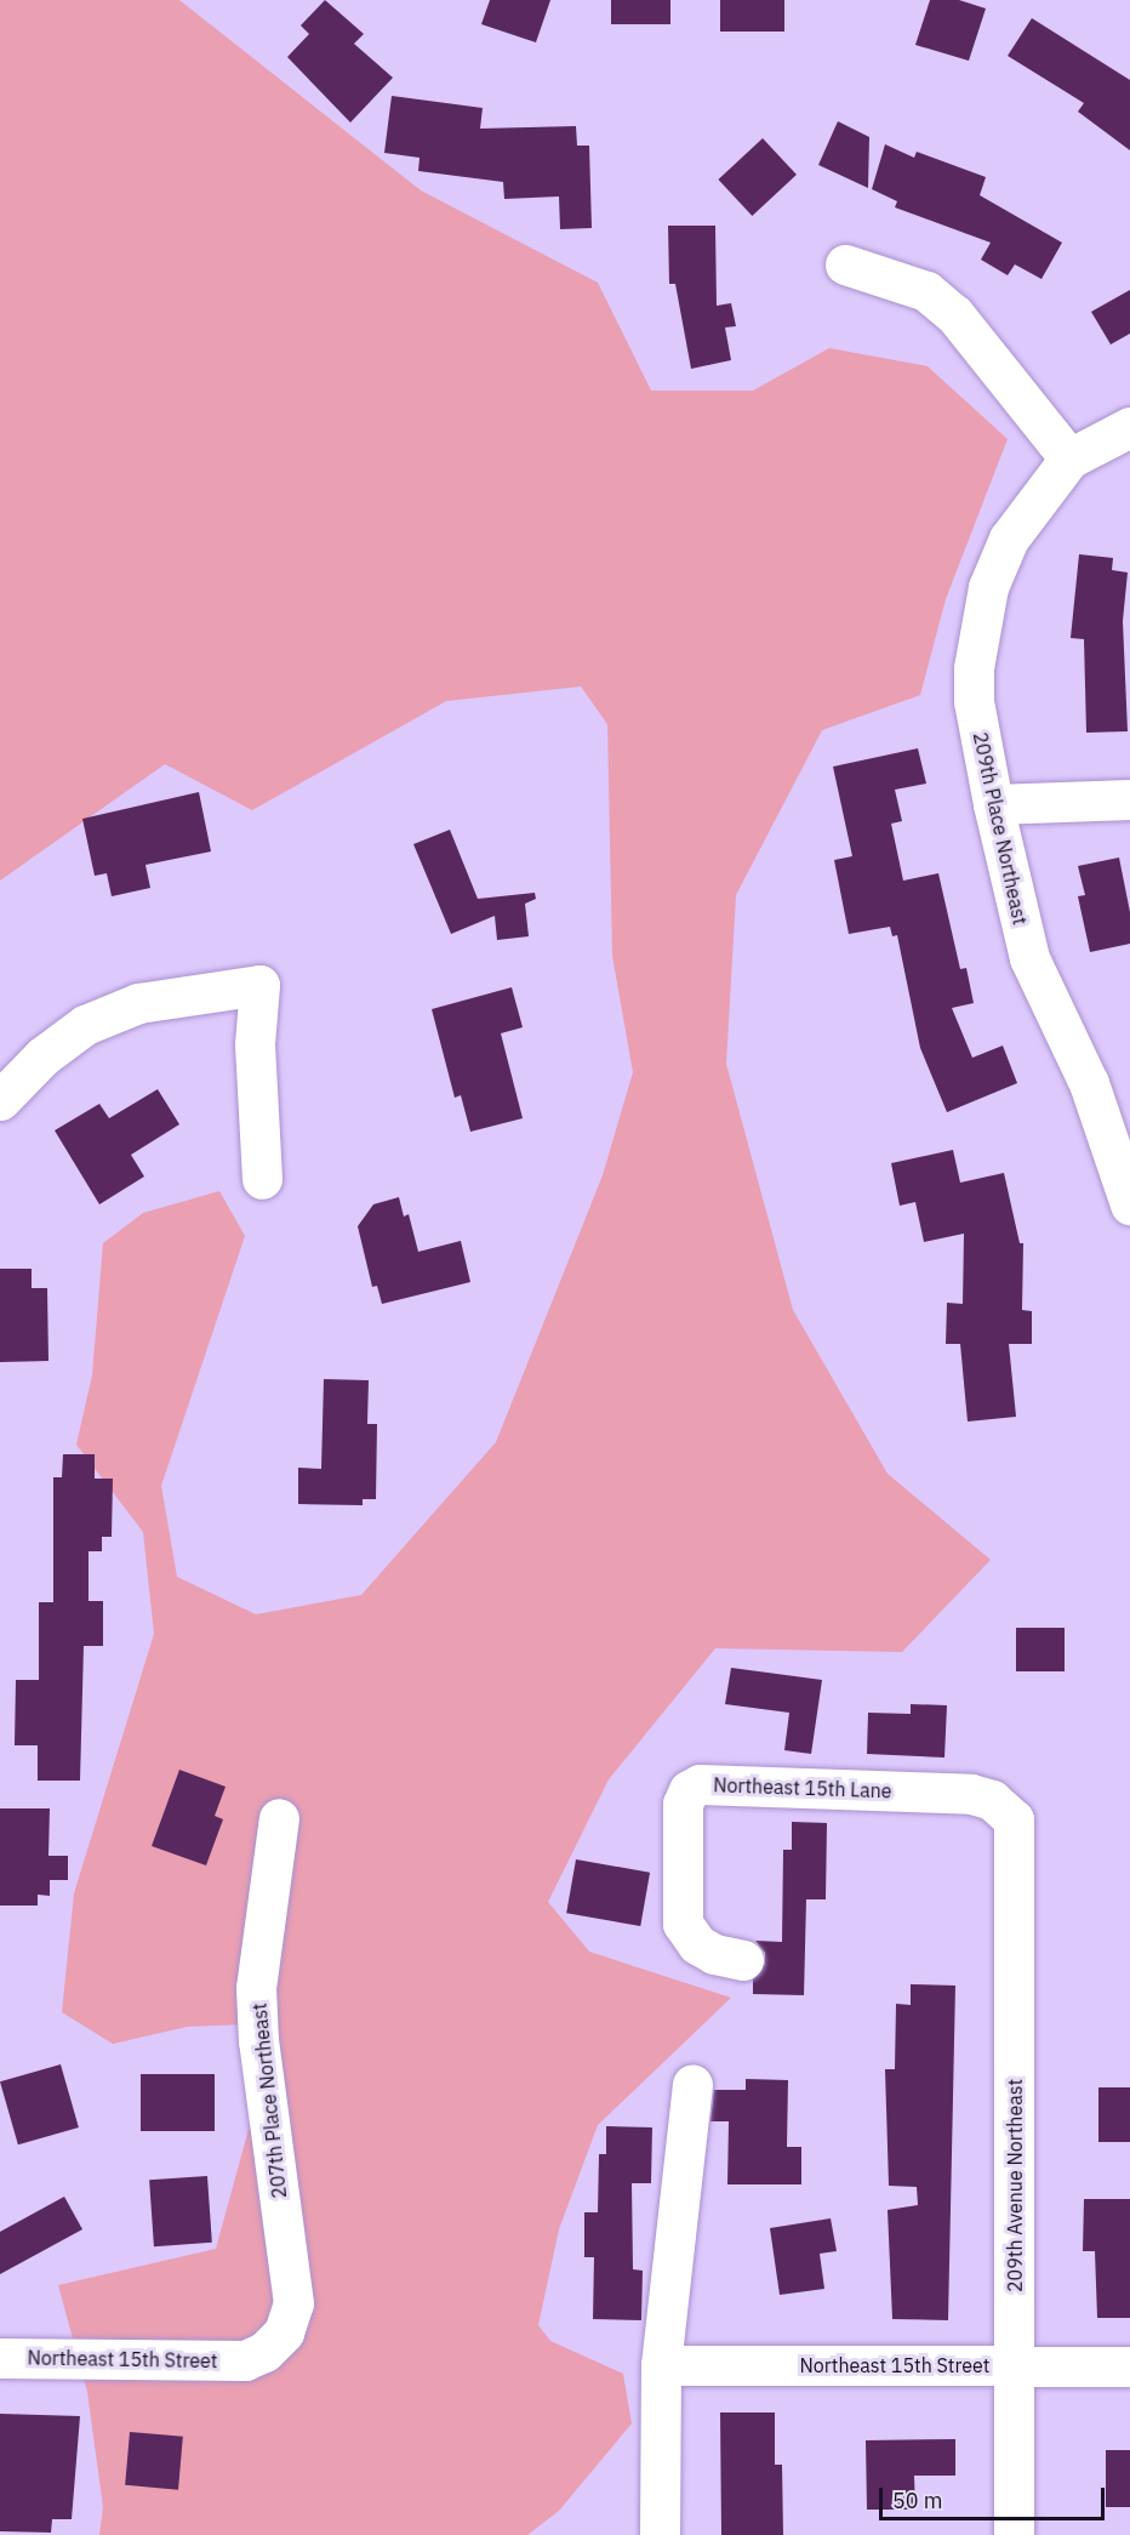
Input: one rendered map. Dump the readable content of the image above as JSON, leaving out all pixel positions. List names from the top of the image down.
{
  "streets": {
    "street": [
      "209th Place Northeast",
      "Northeast 15th Lane",
      "207th Place Northeast",
      "209th Avenue Northeast",
      "Northeast 15th Street"
    ]
  },
  "crossings": [
    ["Northeast 15th Lane", "209th Avenue Northeast"],
    ["207th Place Northeast", "Northeast 15th Street"],
    ["209th Avenue Northeast", "Northeast 15th Street"]
  ],
  "scale_bar": "50 m"
}
